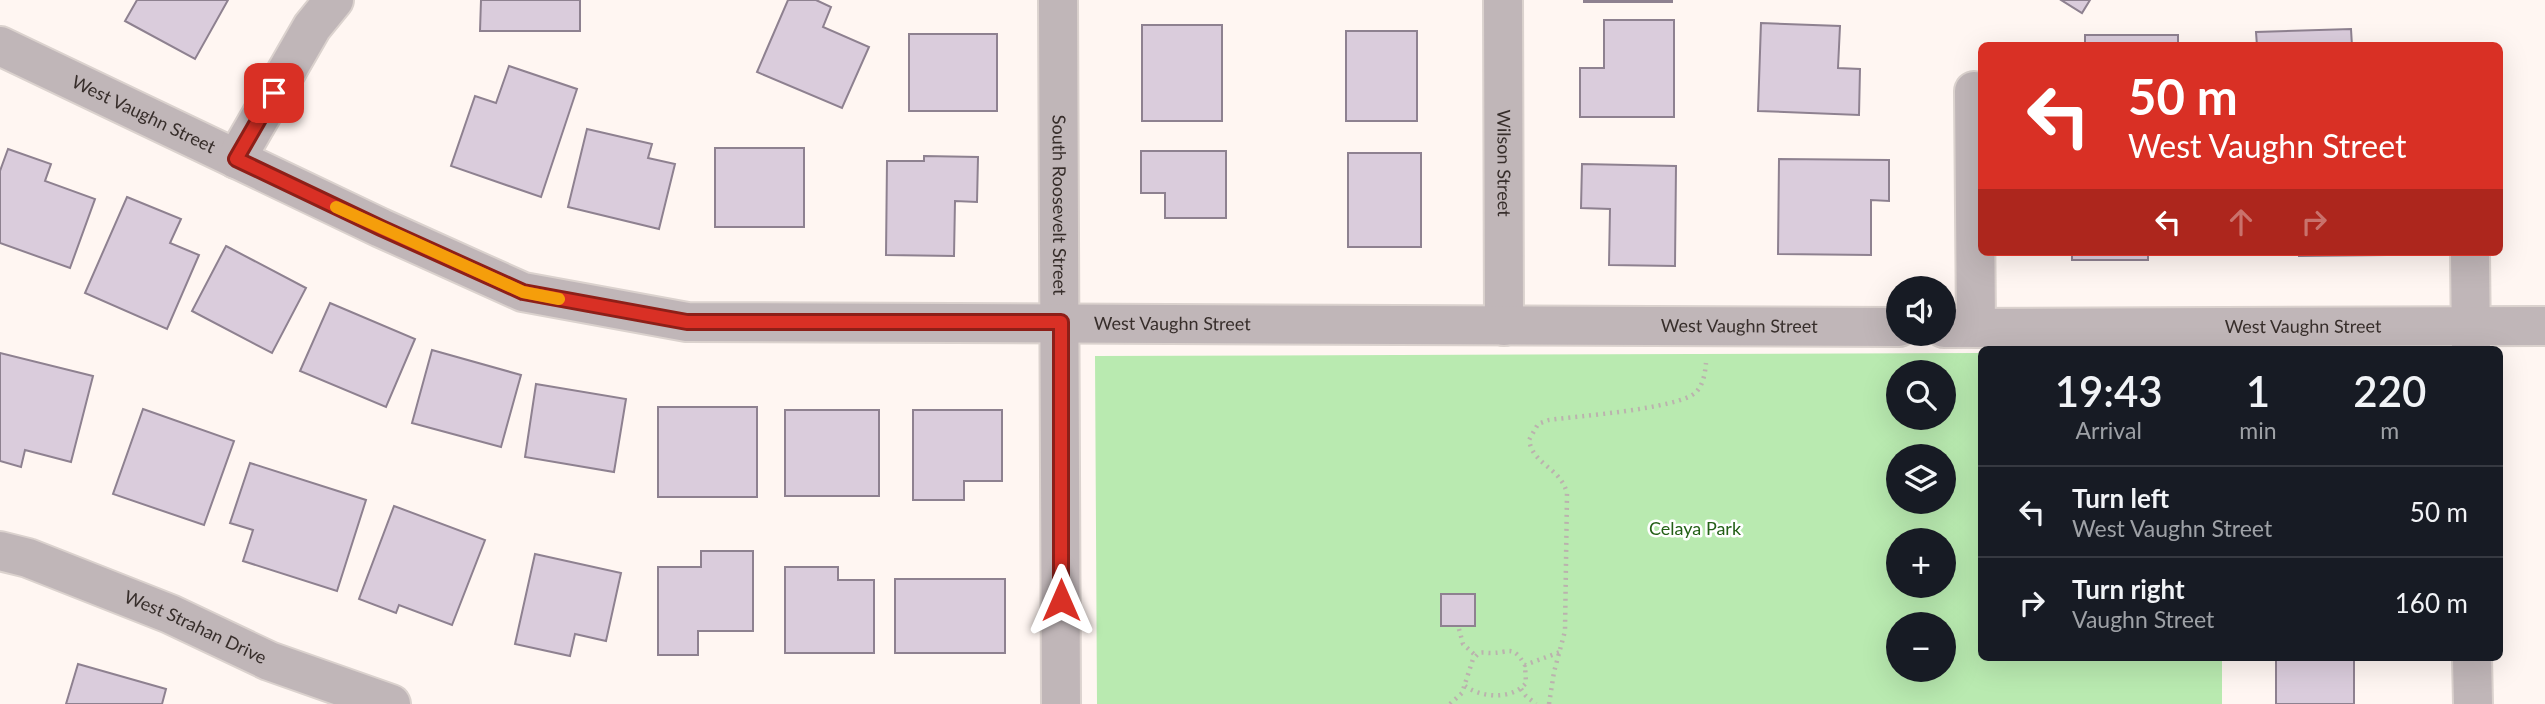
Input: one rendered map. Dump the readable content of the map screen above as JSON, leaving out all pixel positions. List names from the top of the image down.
{
  "streets": {
    "street": [
      "West Vaughn Street",
      "Wilson Street",
      "South Roosevelt Street",
      "West Strahan Drive"
    ]
  },
  "crossings": [
    ["West Vaughn Street", "Wilson Street"],
    ["West Vaughn Street", "South Roosevelt Street"]
  ],
  "parks": ["Celaya Park"],
  "page": {
    "turn": ["50 m", "West Vaughn Street"],
    "map_buttons": ["+", "−"],
    "eta": [
      "19:43",
      "Arrival",
      "1",
      "min",
      "220",
      "m"
    ],
    "list": [
      {
        "name": "Turn left",
        "note": "West Vaughn Street",
        "value": "50 m"
      },
      {
        "name": "Turn right",
        "note": "Vaughn Street",
        "value": "160 m"
      }
    ]
  }
}
